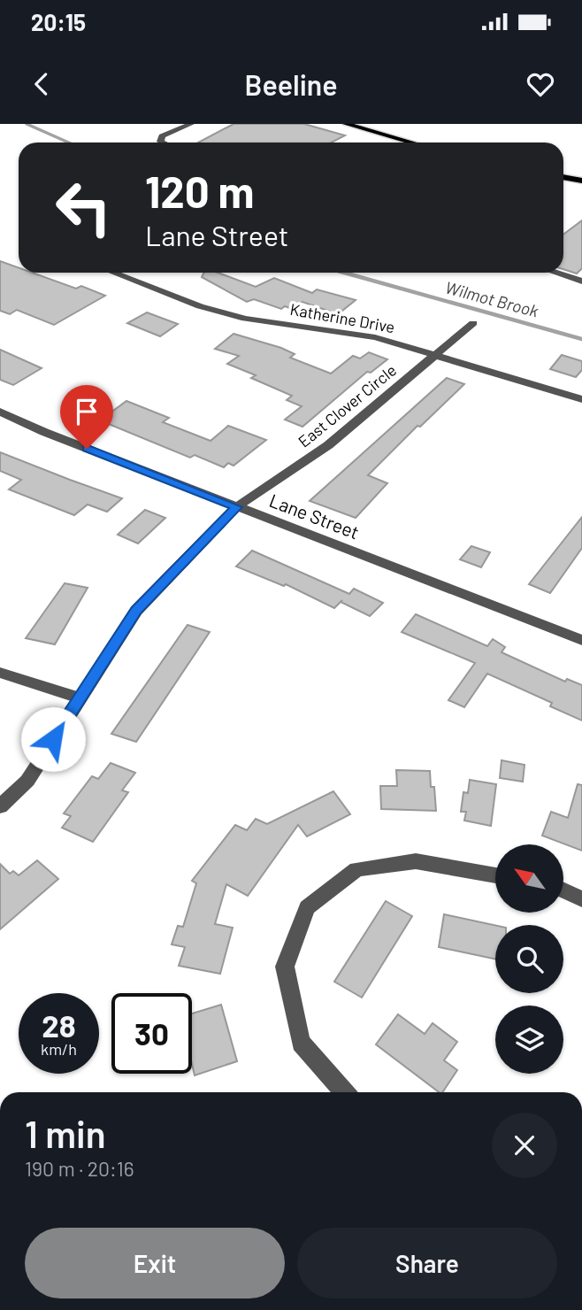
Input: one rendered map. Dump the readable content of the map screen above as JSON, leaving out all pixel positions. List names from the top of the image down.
{
  "streets": {
    "street": ["Katherine Drive", "East Clover Circle", "Lane Street"]
  },
  "crossings": [
    ["Katherine Drive", "East Clover Circle"],
    ["East Clover Circle", "Lane Street"]
  ],
  "water": ["Wilmot Brook"],
  "north": "top left",
  "page": {
    "status": "20:15",
    "header": "Beeline",
    "turn": ["120 m", "Lane Street"],
    "speed": "28 km/h",
    "limit": "30",
    "heading": ["1 min", "190 m · 20:16"],
    "buttons": ["Exit", "Share"]
  }
}
